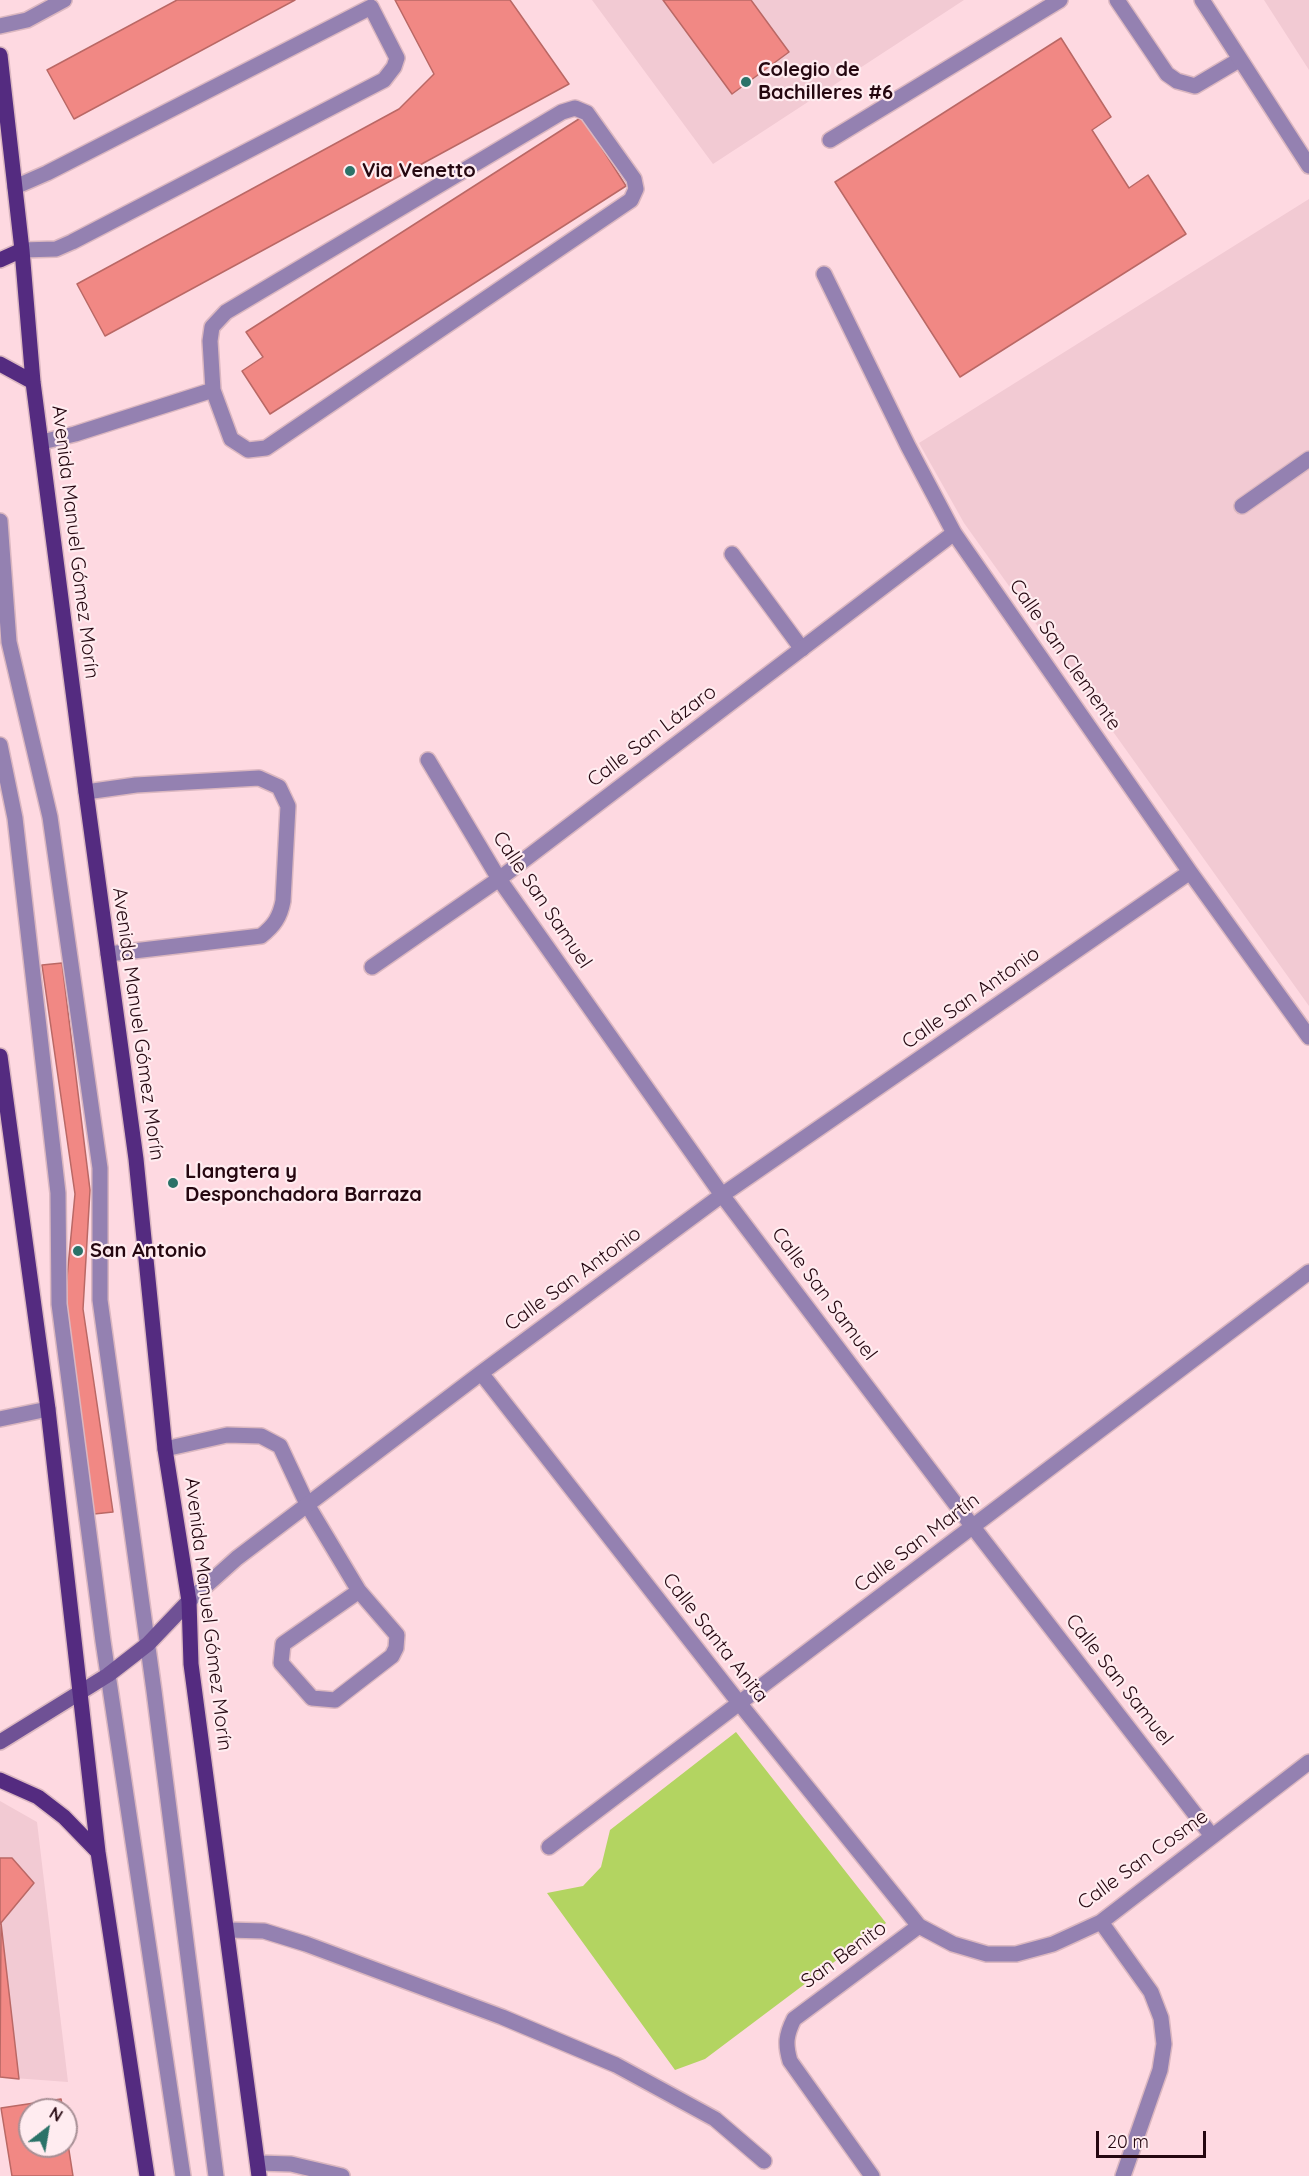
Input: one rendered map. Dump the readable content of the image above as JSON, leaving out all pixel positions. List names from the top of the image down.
{
  "streets": {
    "main road": ["Avenida Manuel Gómez Morín"],
    "street": [
      "Calle San Clemente",
      "Calle San Lázaro",
      "Calle San Samuel",
      "Calle San Antonio",
      "Calle San Martín",
      "Calle Santa Anita",
      "Calle San Cosme",
      "San Benito"
    ]
  },
  "crossings": [
    ["Avenida Manuel Gómez Morín", "Calle San Antonio"],
    ["Calle San Clemente", "Calle San Lázaro"],
    ["Calle San Clemente", "Calle San Antonio"],
    ["Calle San Lázaro", "Calle San Samuel"],
    ["Calle San Samuel", "Calle San Antonio"],
    ["Calle San Samuel", "Calle San Martín"],
    ["Calle San Samuel", "Calle San Cosme"],
    ["Calle San Antonio", "Calle Santa Anita"],
    ["Calle San Martín", "Calle Santa Anita"],
    ["Calle Santa Anita", "Calle San Cosme"],
    ["Calle Santa Anita", "San Benito"],
    ["Calle San Cosme", "San Benito"]
  ],
  "places": [
    "Colegio de Bachilleres #6",
    "Via Venetto",
    "Llangtera y Desponchadora Barraza",
    "San Antonio"
  ],
  "scale_bar": "20 m",
  "north": "top right"
}
